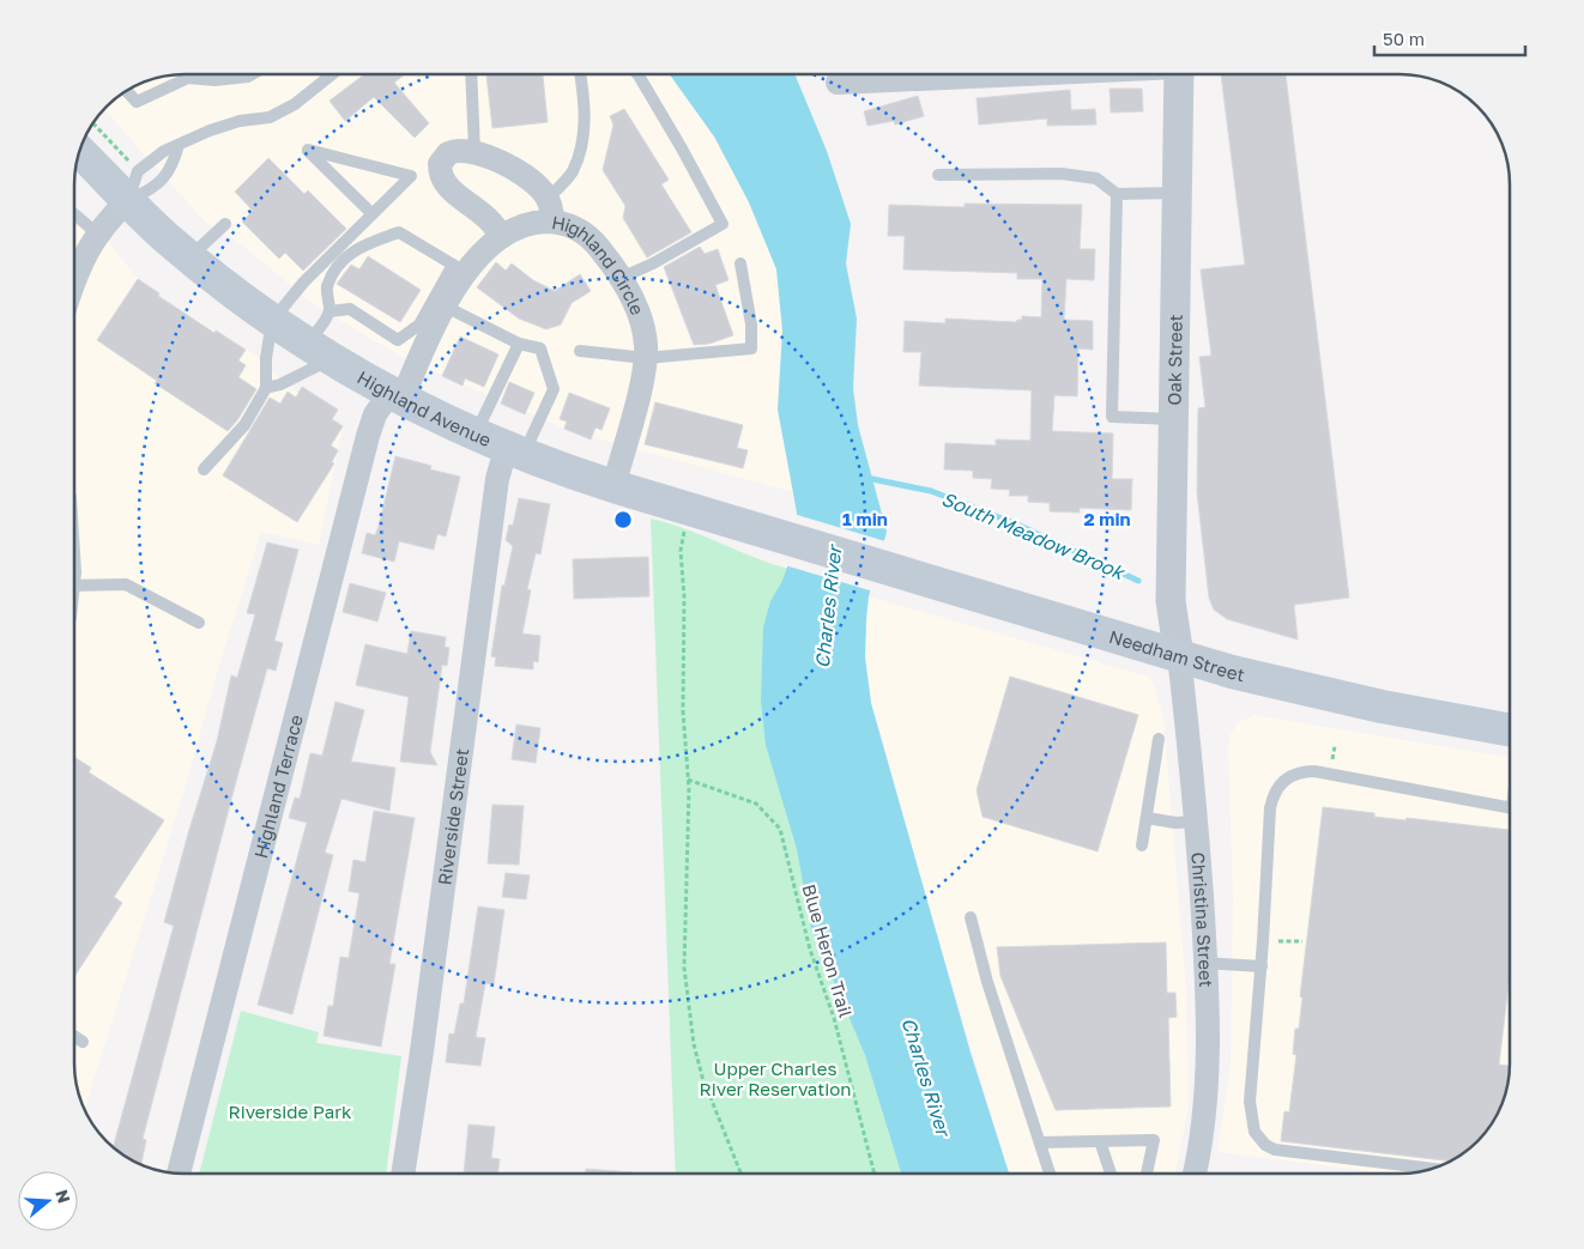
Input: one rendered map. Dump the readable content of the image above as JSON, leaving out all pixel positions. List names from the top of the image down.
{
  "streets": {
    "main road": ["Highland Avenue", "Needham Street"],
    "street": [
      "Highland Circle",
      "Oak Street",
      "Highland Terrace",
      "Riverside Street",
      "Christina Street"
    ],
    "path": ["Blue Heron Trail"]
  },
  "crossings": [
    ["Highland Circle", "Highland Avenue"],
    ["Highland Circle", "Highland Terrace"],
    ["Oak Street", "Needham Street"],
    ["Oak Street", "Christina Street"],
    ["Highland Avenue", "Needham Street"],
    ["Highland Avenue", "Highland Terrace"],
    ["Highland Avenue", "Riverside Street"],
    ["Needham Street", "Christina Street"]
  ],
  "water": ["South Meadow Brook", "Charles River"],
  "parks": ["Upper Charles River Reservation", "Riverside Park"],
  "scale_bar": "50 m",
  "north": "right",
  "rings": ["1 min", "2 min"]
}
